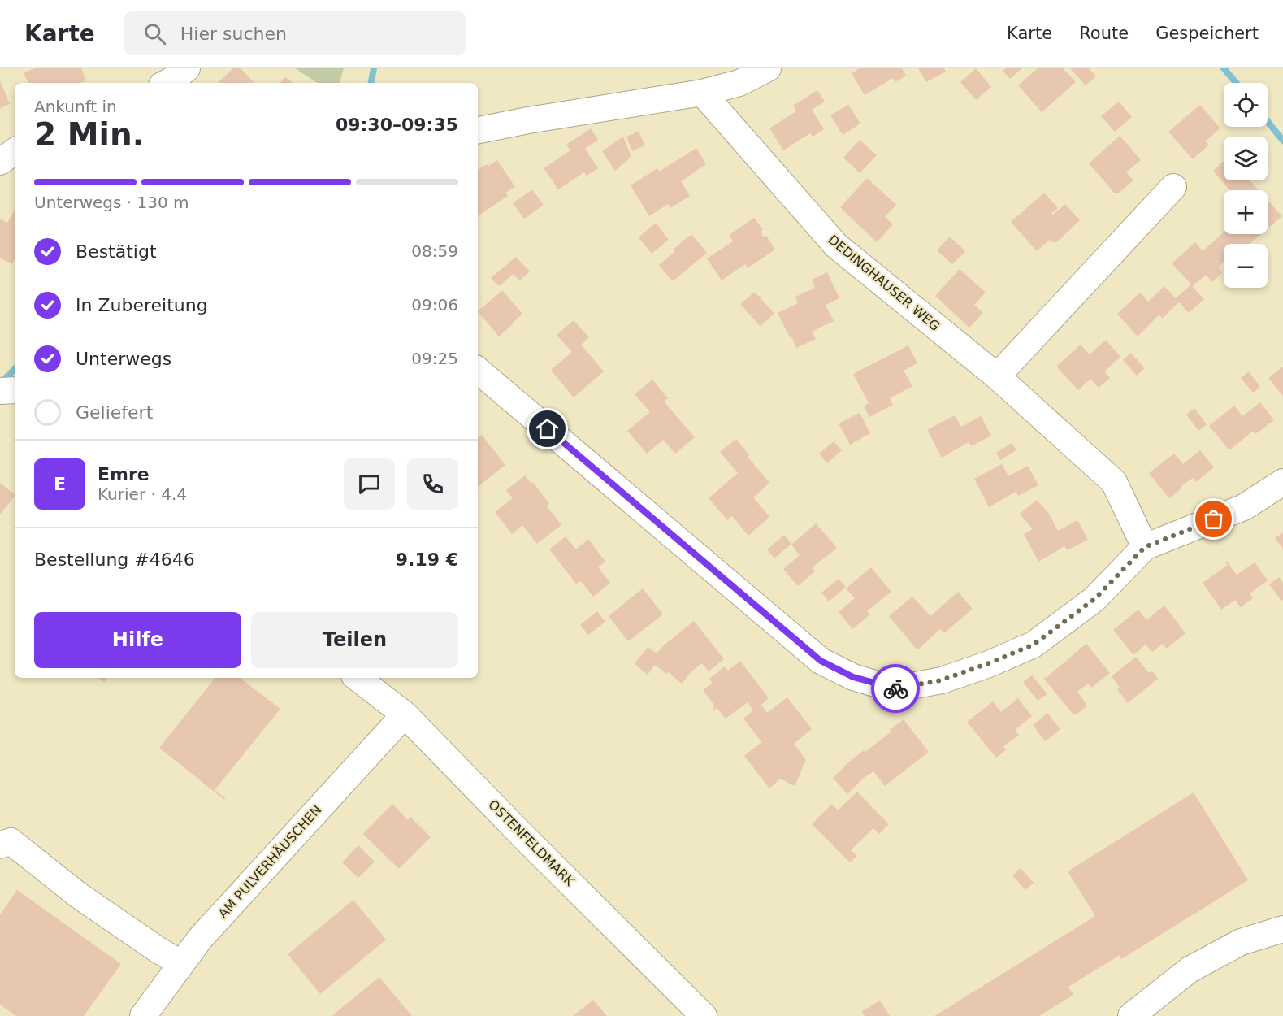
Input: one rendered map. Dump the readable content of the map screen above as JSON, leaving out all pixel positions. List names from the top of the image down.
{
  "streets": {
    "street": ["DEDINGHAUSER WEG", "OSTENFELDMARK", "AM PULVERHÄUSCHEN"]
  },
  "crossings": [
    ["OSTENFELDMARK", "AM PULVERHÄUSCHEN"]
  ],
  "page": {
    "header": "Karte",
    "search": "Hier suchen",
    "nav": ["Karte", "Route", "Gespeichert"],
    "map_buttons": ["+", "−"],
    "heading": ["2 Min.", "Ankunft in", "09:30–09:35"],
    "panel": [
      "Emre",
      "Kurier · 4.4",
      "Bestellung #4646",
      "9.19 €"
    ],
    "bar": "Unterwegs · 130 m",
    "list": [
      ["Bestätigt", "08:59"],
      ["In Zubereitung", "09:06"],
      ["Unterwegs", "09:25"],
      "Geliefert"
    ],
    "round": "E",
    "buttons": ["Hilfe", "Teilen"]
  }
}
